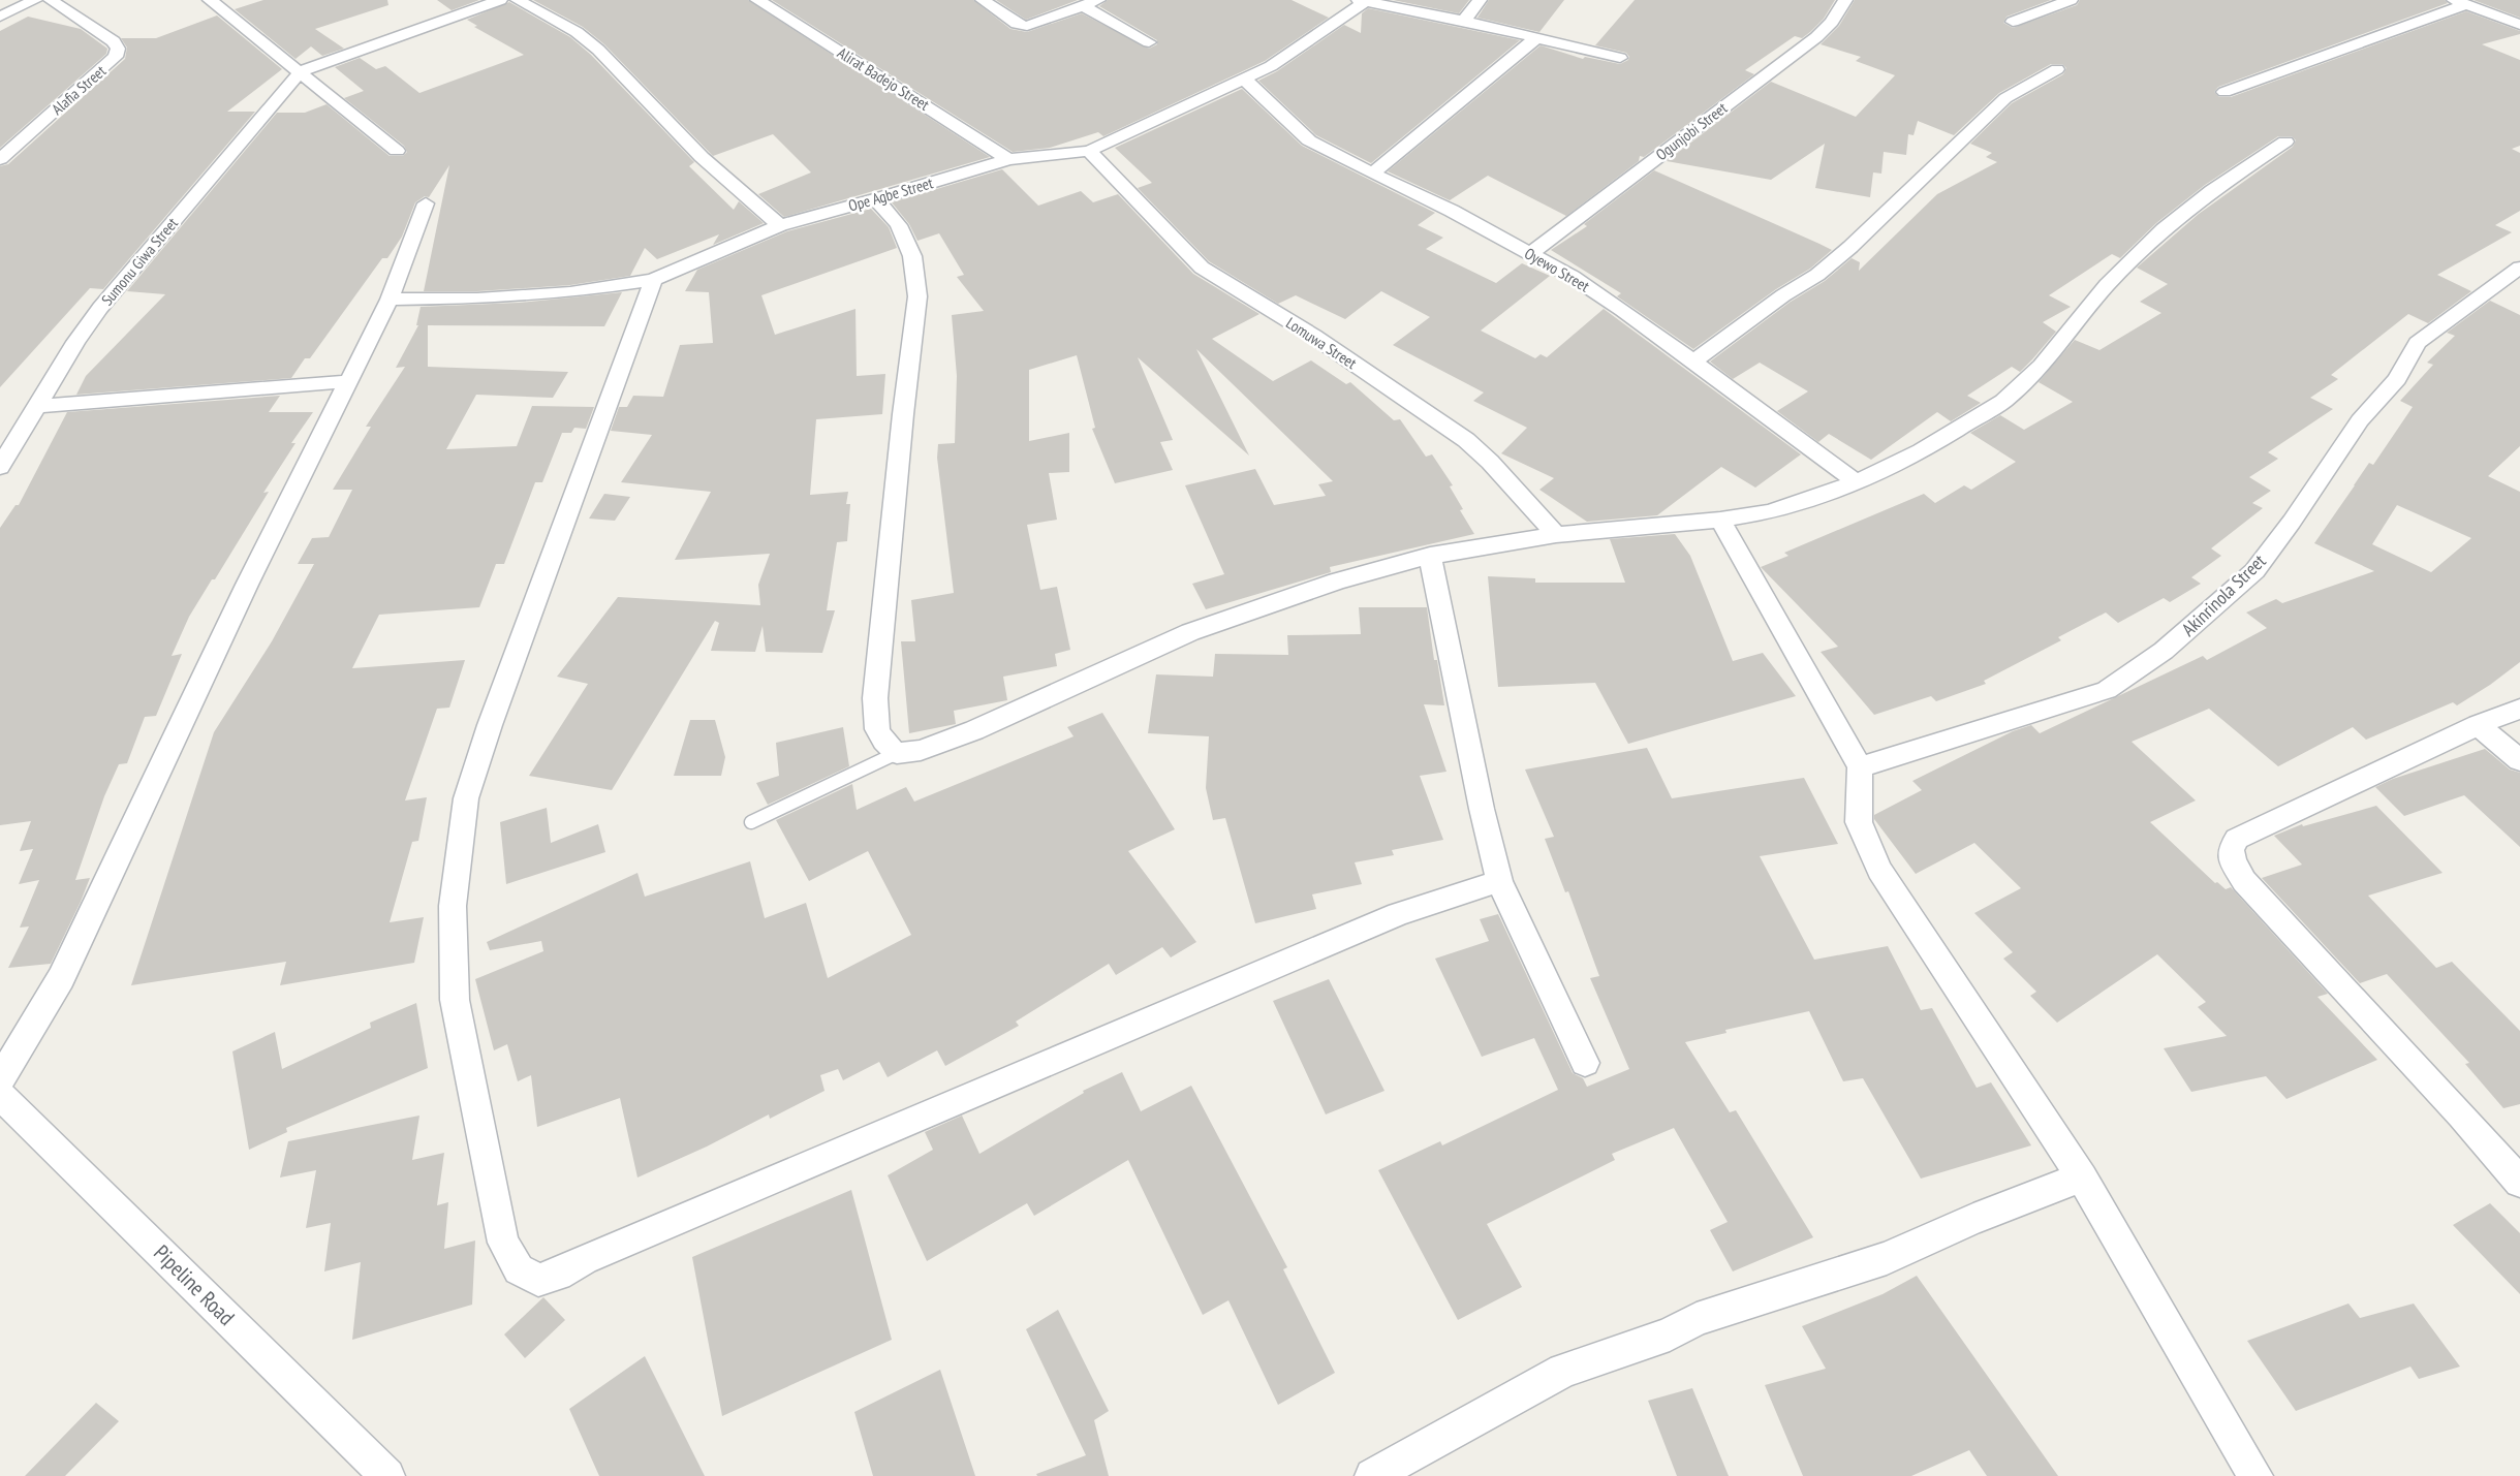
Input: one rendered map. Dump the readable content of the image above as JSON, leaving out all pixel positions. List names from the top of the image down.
{
  "streets": {
    "street": [
      "Alirat Badejo Street",
      "Alafia Street",
      "Ogunjobi Street",
      "Ope Agbe Street",
      "Sumonu Giwa Street",
      "Oyewo Street",
      "Lomuwa Street",
      "Akinrinola Street",
      "Pipeline Road"
    ]
  },
  "crossings": [
    ["Alirat Badejo Street", "Ope Agbe Street"],
    ["Ogunjobi Street", "Oyewo Street"],
    ["Ope Agbe Street", "Oyewo Street"],
    ["Ope Agbe Street", "Lomuwa Street"]
  ]
}
